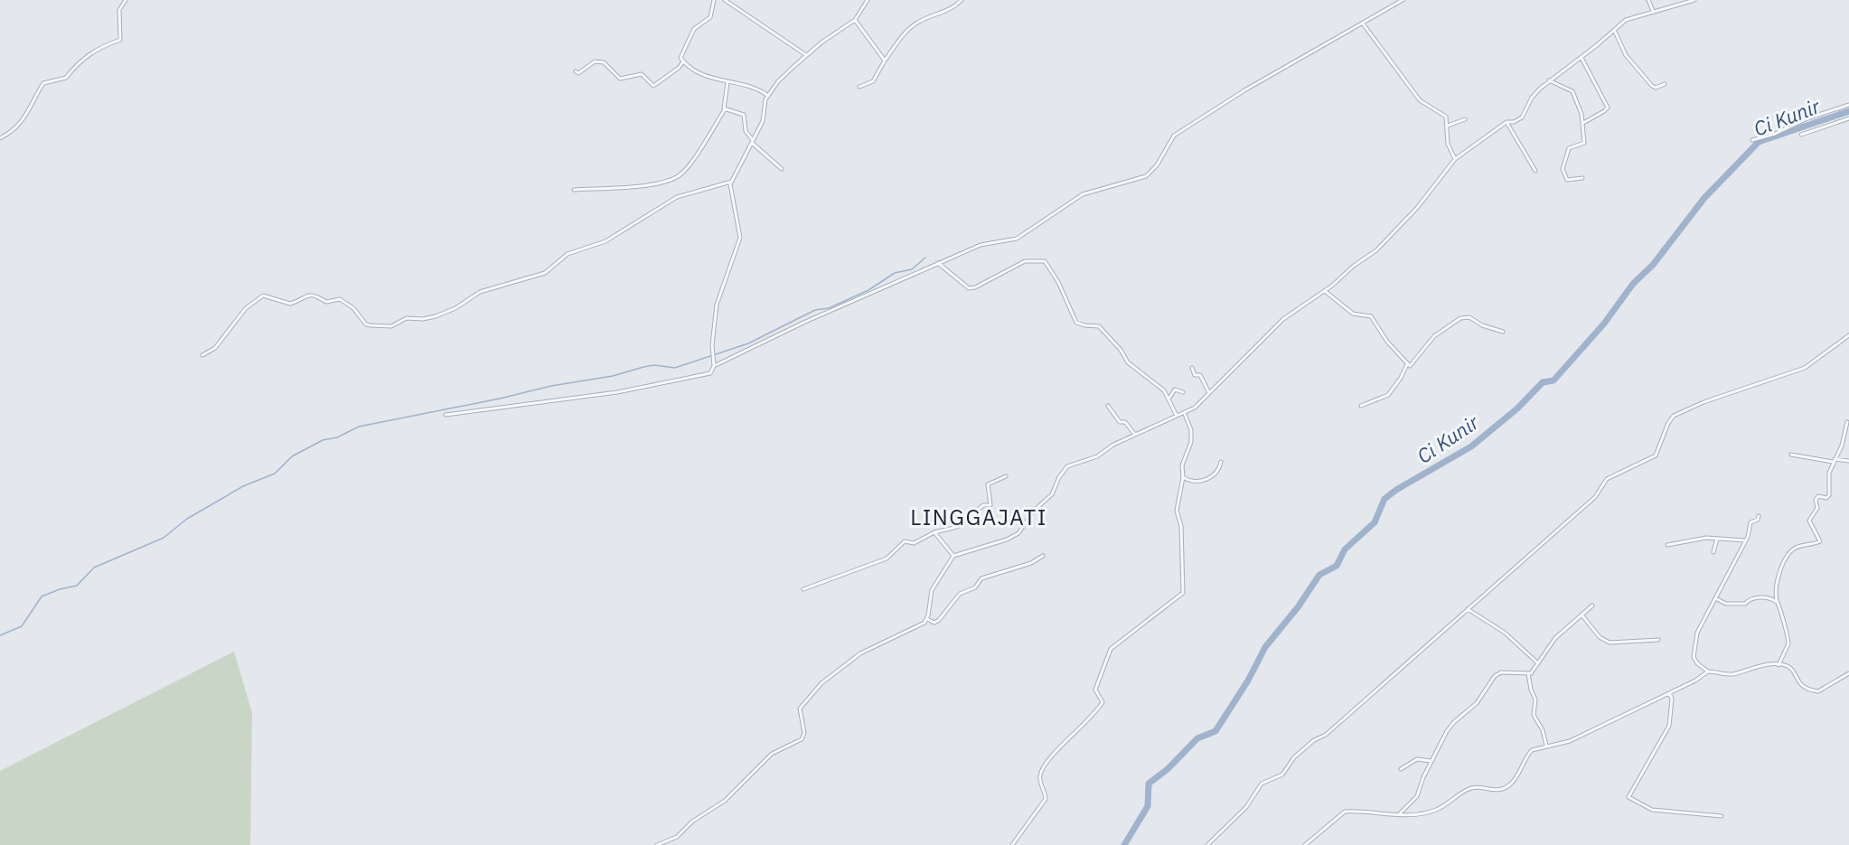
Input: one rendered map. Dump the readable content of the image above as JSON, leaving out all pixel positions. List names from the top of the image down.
{
  "districts": ["LINGGAJATI"],
  "water": ["Ci Kunir"]
}
